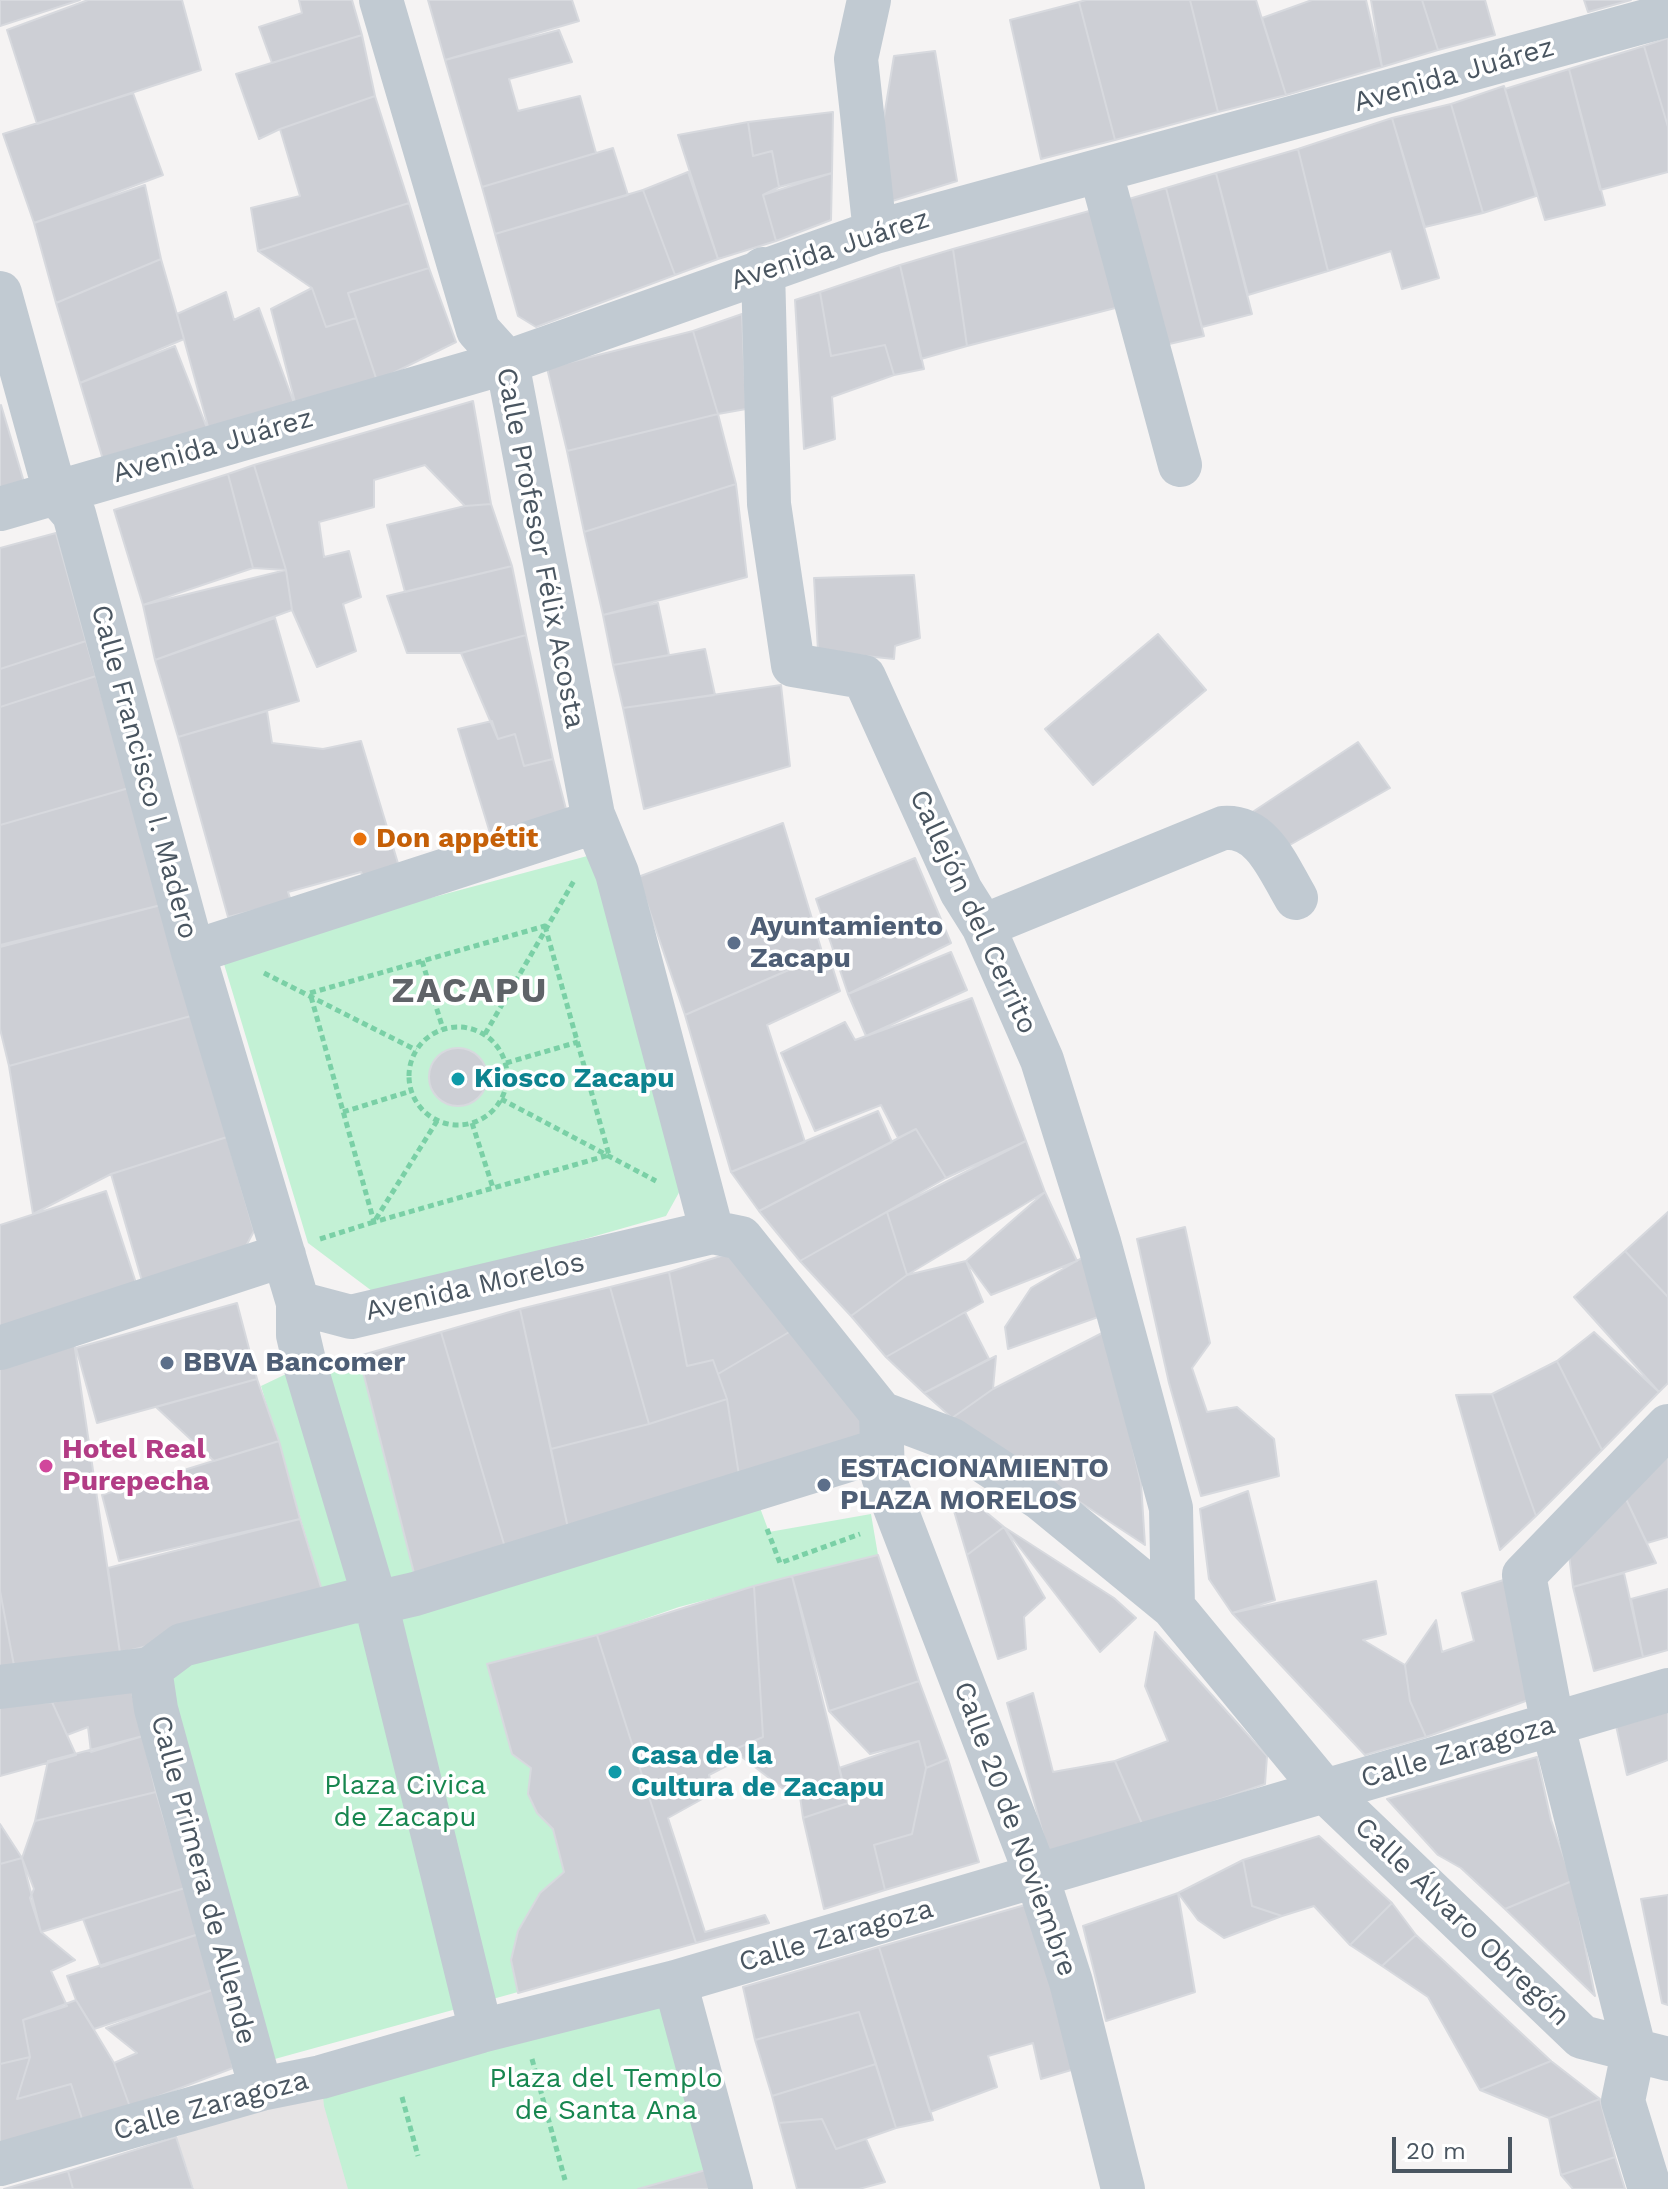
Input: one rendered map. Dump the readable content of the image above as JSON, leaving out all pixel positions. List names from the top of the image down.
{
  "streets": {
    "street": [
      "Avenida Juárez",
      "Calle Profesor Félix Acosta",
      "Calle Francisco I. Madero",
      "Callejón del Cerrito",
      "Avenida Morelos",
      "Calle Zaragoza",
      "Calle 20 de Noviembre",
      "Calle Primera de Allende",
      "Calle Álvaro Obregón"
    ]
  },
  "crossings": [
    ["Avenida Juárez", "Calle Profesor Félix Acosta"],
    ["Avenida Juárez", "Calle Francisco I. Madero"],
    ["Avenida Juárez", "Callejón del Cerrito"],
    ["Calle Profesor Félix Acosta", "Avenida Morelos"],
    ["Callejón del Cerrito", "Calle Álvaro Obregón"],
    ["Calle Zaragoza", "Calle 20 de Noviembre"],
    ["Calle Zaragoza", "Calle Primera de Allende"],
    ["Calle Zaragoza", "Calle Álvaro Obregón"],
    ["Calle 20 de Noviembre", "Calle Álvaro Obregón"]
  ],
  "districts": ["ZACAPU"],
  "parks": ["Plaza Civica de Zacapu", "Plaza del Templo de Santa Ana"],
  "places": [
    "Don appétit",
    "Ayuntamiento Zacapu",
    "Kiosco Zacapu",
    "BBVA Bancomer",
    "Hotel Real Purepecha",
    "ESTACIONAMIENTO PLAZA MORELOS",
    "Casa de la Cultura de Zacapu"
  ],
  "scale_bar": "20 m"
}
